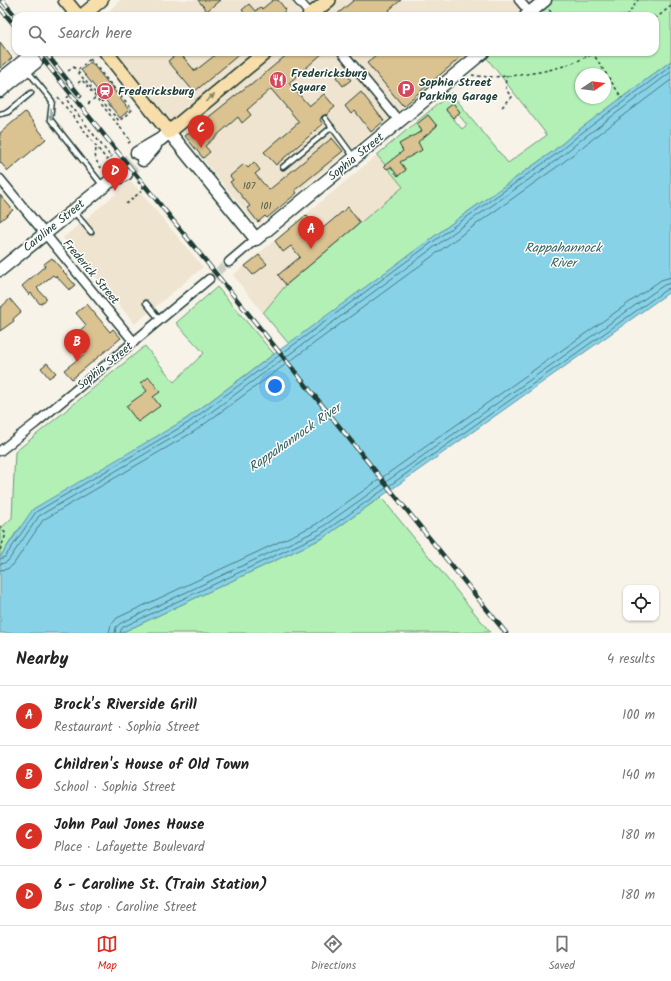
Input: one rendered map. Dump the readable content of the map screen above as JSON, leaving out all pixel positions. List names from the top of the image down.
{
  "streets": {
    "main road": ["Sophia Street", "Caroline Street"],
    "street": ["Frederick Street"]
  },
  "crossings": [
    ["Sophia Street", "Frederick Street"],
    ["Caroline Street", "Frederick Street"]
  ],
  "water": ["Rappahannock River"],
  "places": {
    "restaurant": ["Fredericksburg Square"],
    "parking": ["Sophia Street Parking Garage"],
    "station": ["Fredericksburg"]
  },
  "house_numbers": ["107", "101"],
  "north": "right",
  "page": {
    "search": "Search here",
    "pins": [
      "C",
      "D",
      "A",
      "B"
    ],
    "heading": ["Nearby", "4 results"],
    "list": [
      {
        "mark": "A",
        "name": "Brock's Riverside Grill",
        "note": "Restaurant · Sophia Street",
        "value": "100 m"
      },
      {
        "mark": "B",
        "name": "Children's House of Old Town",
        "note": "School · Sophia Street",
        "value": "140 m"
      },
      {
        "mark": "C",
        "name": "John Paul Jones House",
        "note": "Place · Lafayette Boulevard",
        "value": "180 m"
      },
      {
        "mark": "D",
        "name": "6 - Caroline St. (Train Station)",
        "note": "Bus stop · Caroline Street",
        "value": "180 m"
      }
    ],
    "nav": ["Map", "Directions", "Saved"]
  }
}
